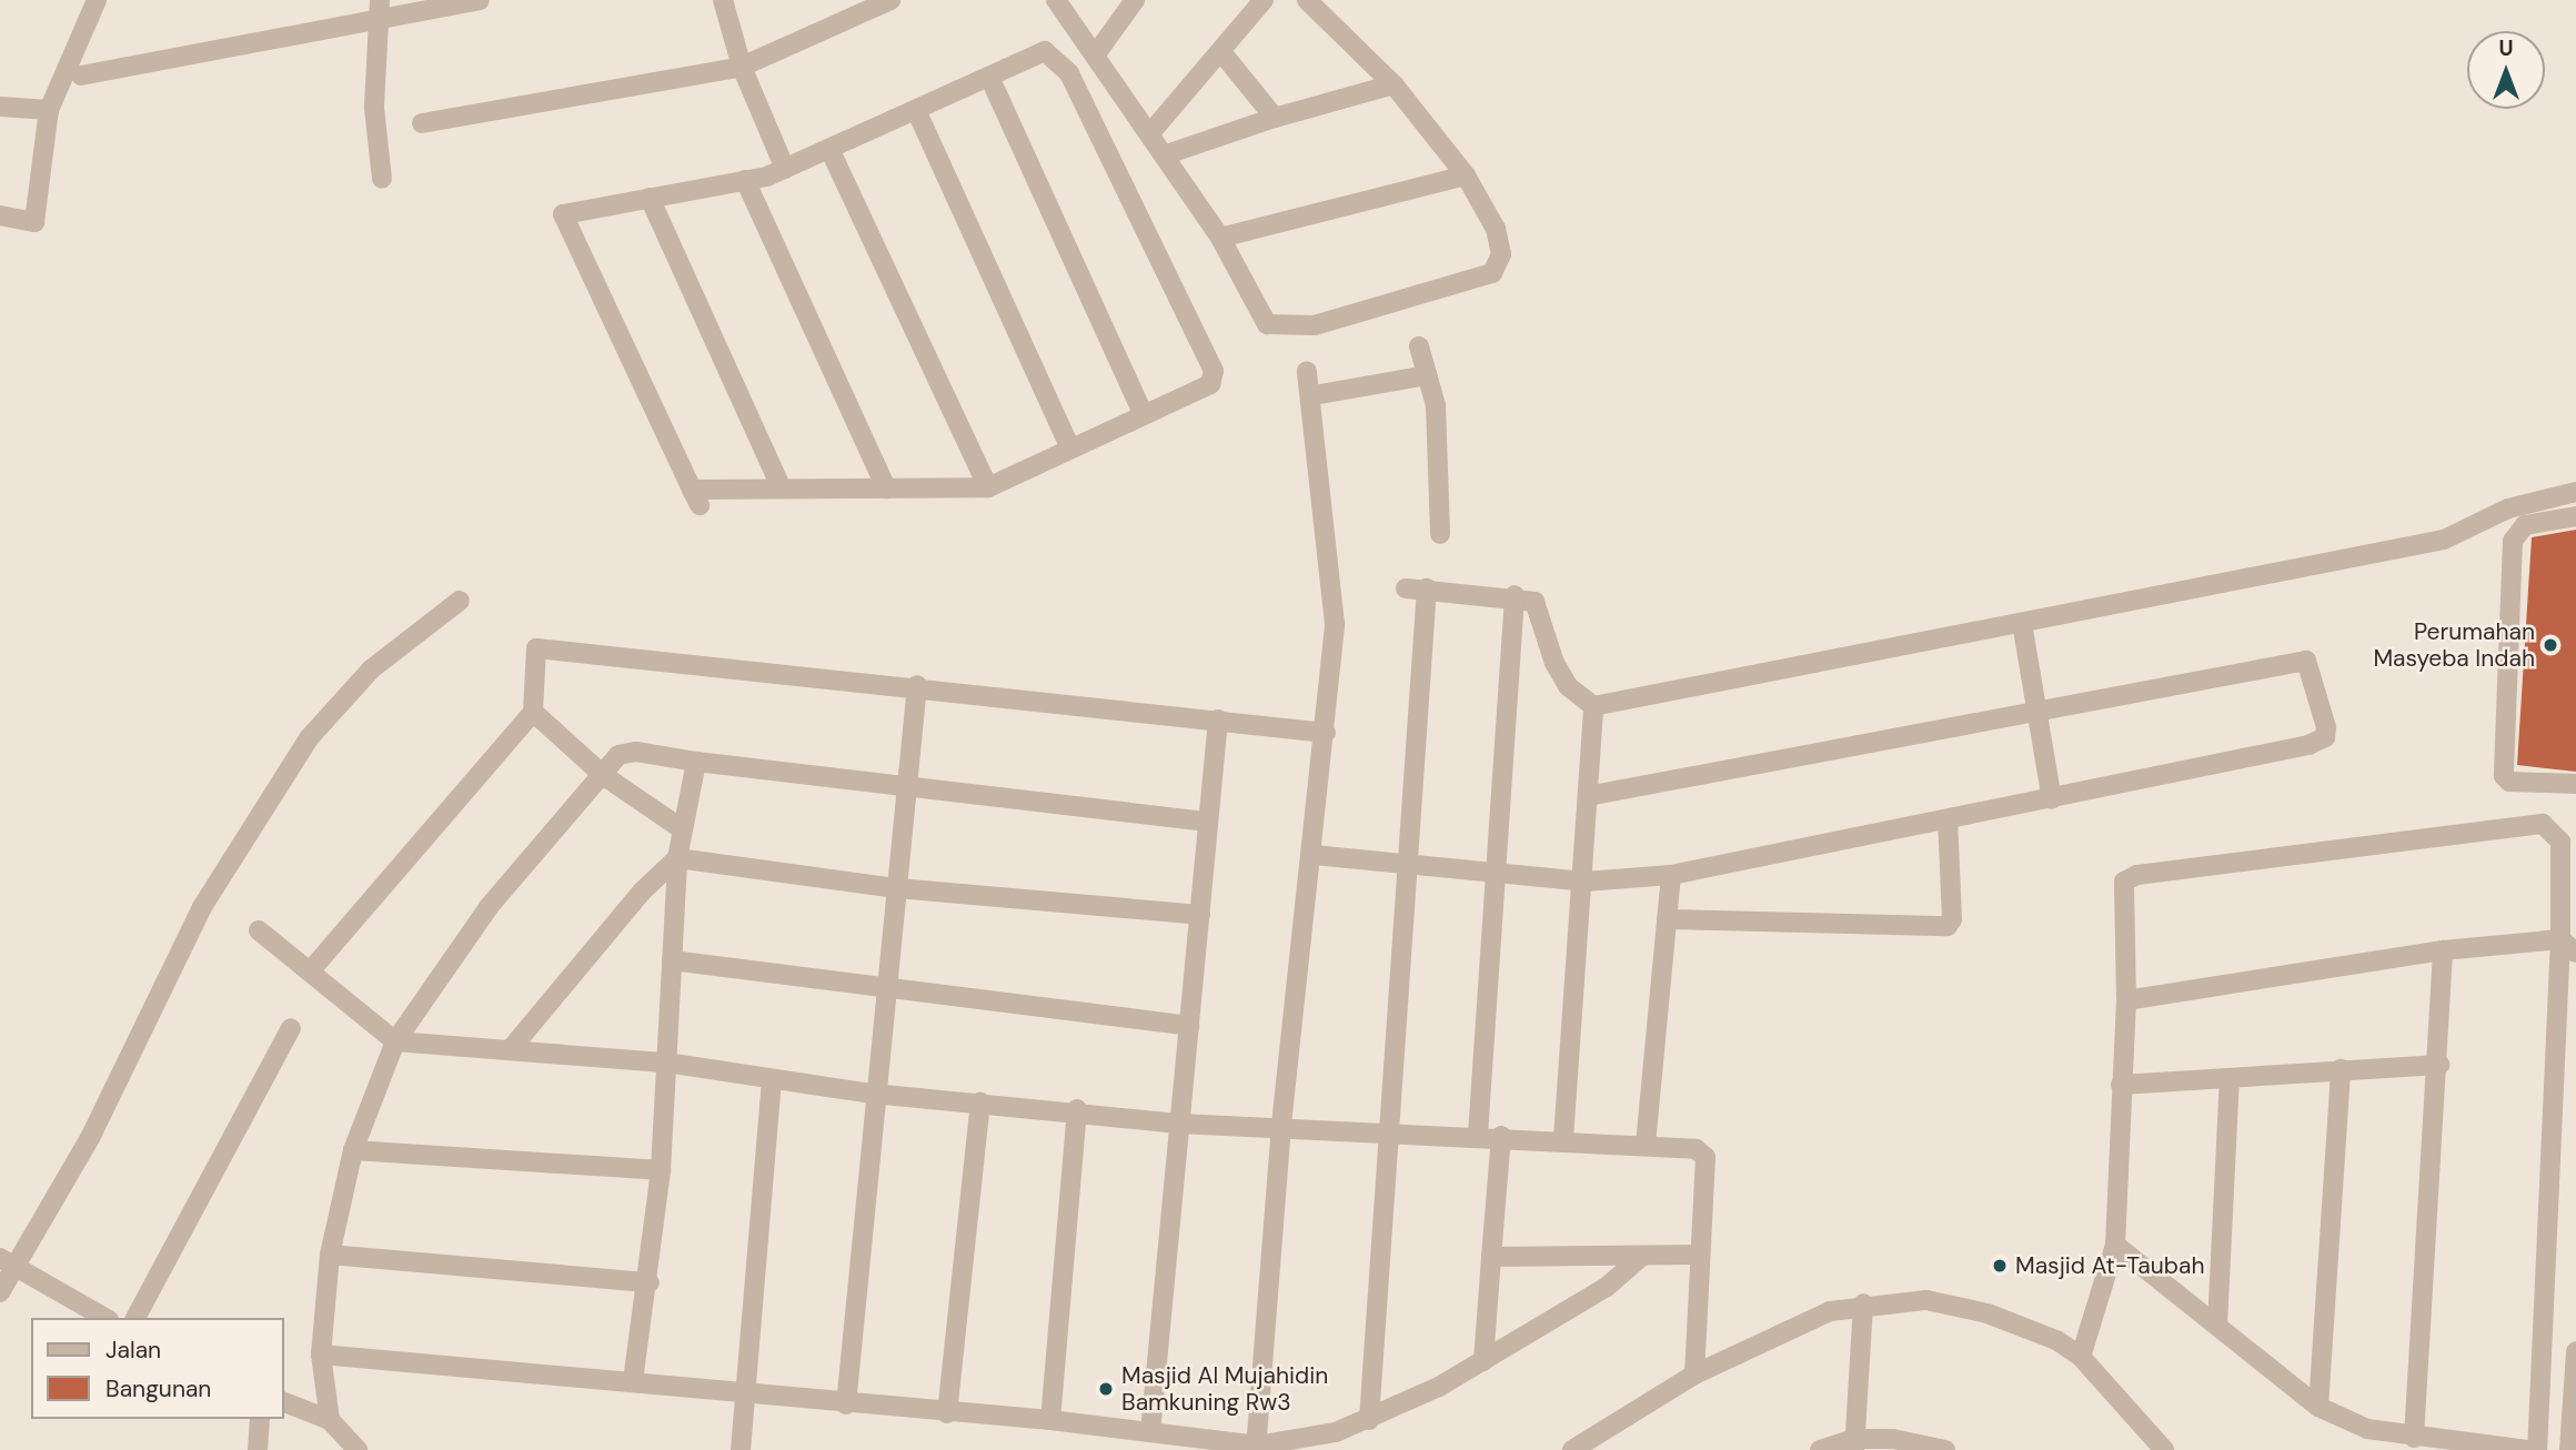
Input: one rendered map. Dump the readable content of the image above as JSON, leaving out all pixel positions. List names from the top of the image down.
{
  "places": ["Perumahan Masyeba Indah", "Masjid At-Taubah", "Masjid Al Mujahidin Bamkuning Rw3"],
  "legend": ["Jalan", "Bangunan"],
  "north": "top"
}
